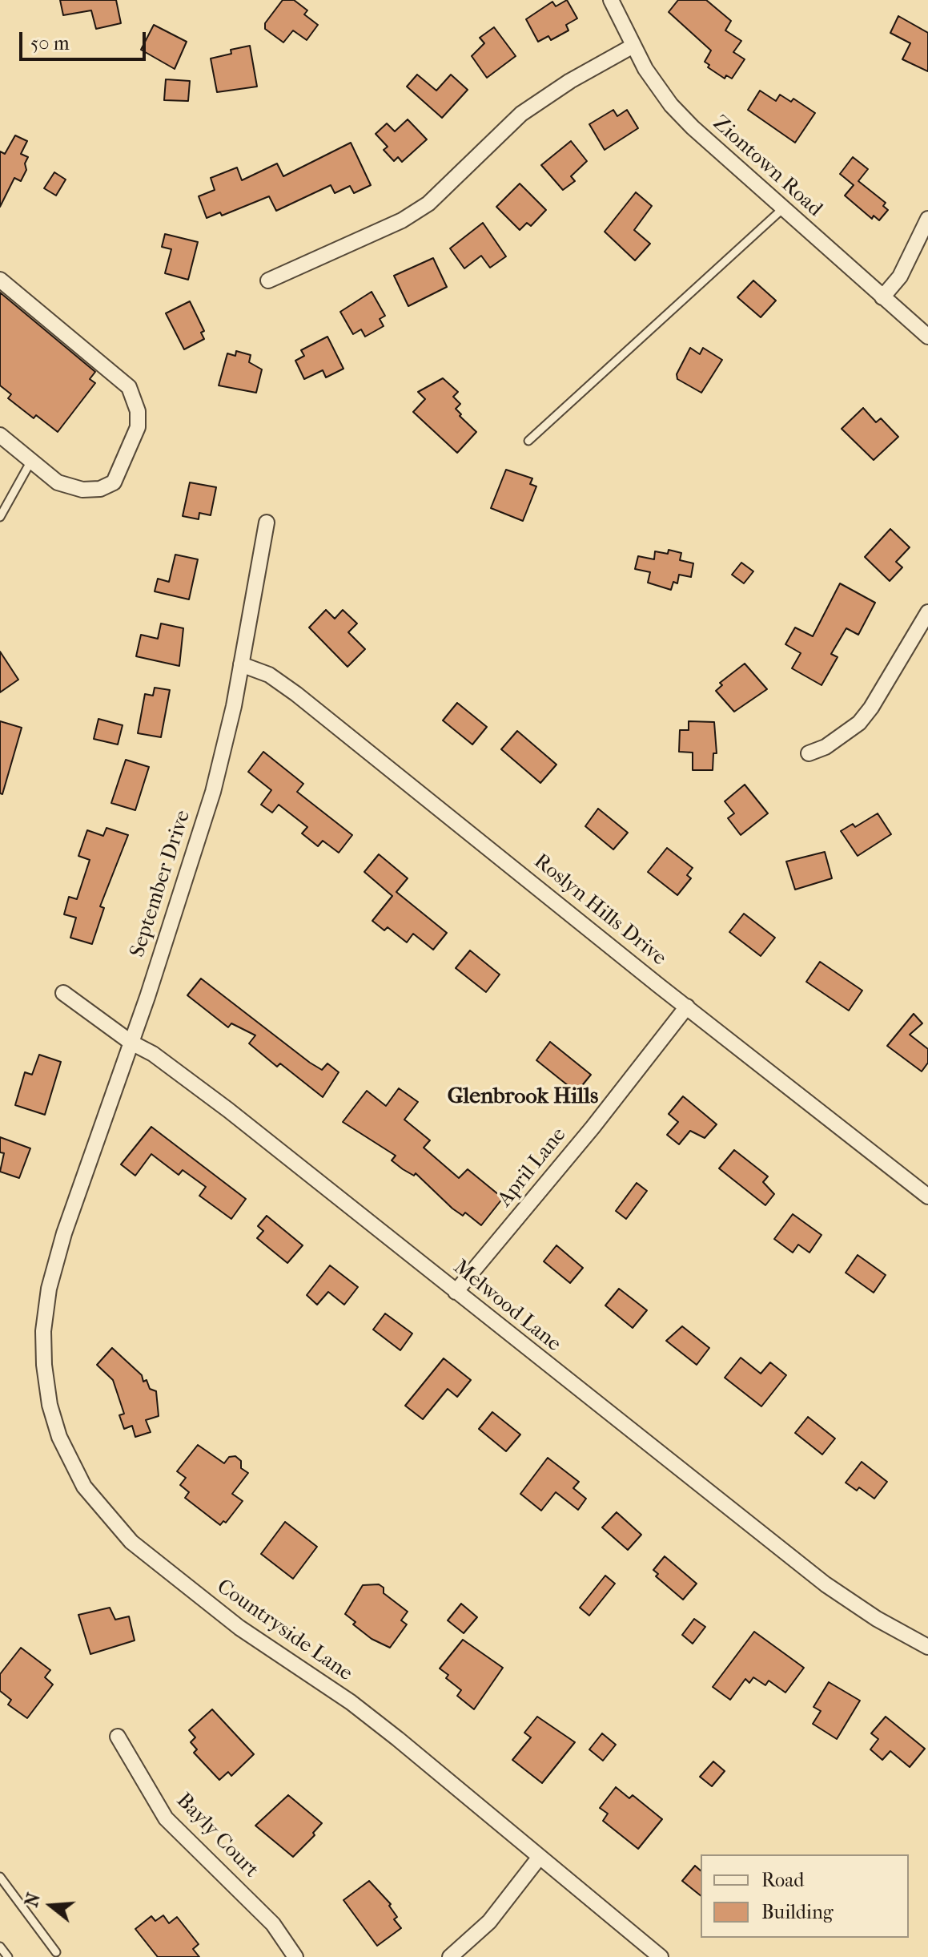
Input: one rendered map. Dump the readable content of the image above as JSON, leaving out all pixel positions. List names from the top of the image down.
{
  "streets": {
    "street": [
      "Ziontown Road",
      "September Drive",
      "Roslyn Hills Drive",
      "April Lane",
      "Melwood Lane",
      "Countryside Lane",
      "Bayly Court"
    ]
  },
  "crossings": [
    ["September Drive", "Roslyn Hills Drive"],
    ["September Drive", "Melwood Lane"],
    ["September Drive", "Countryside Lane"],
    ["Roslyn Hills Drive", "April Lane"],
    ["April Lane", "Melwood Lane"]
  ],
  "districts": ["Glenbrook Hills"],
  "legend": ["Road", "Building"],
  "scale_bar": "50 m",
  "north": "left"
}
